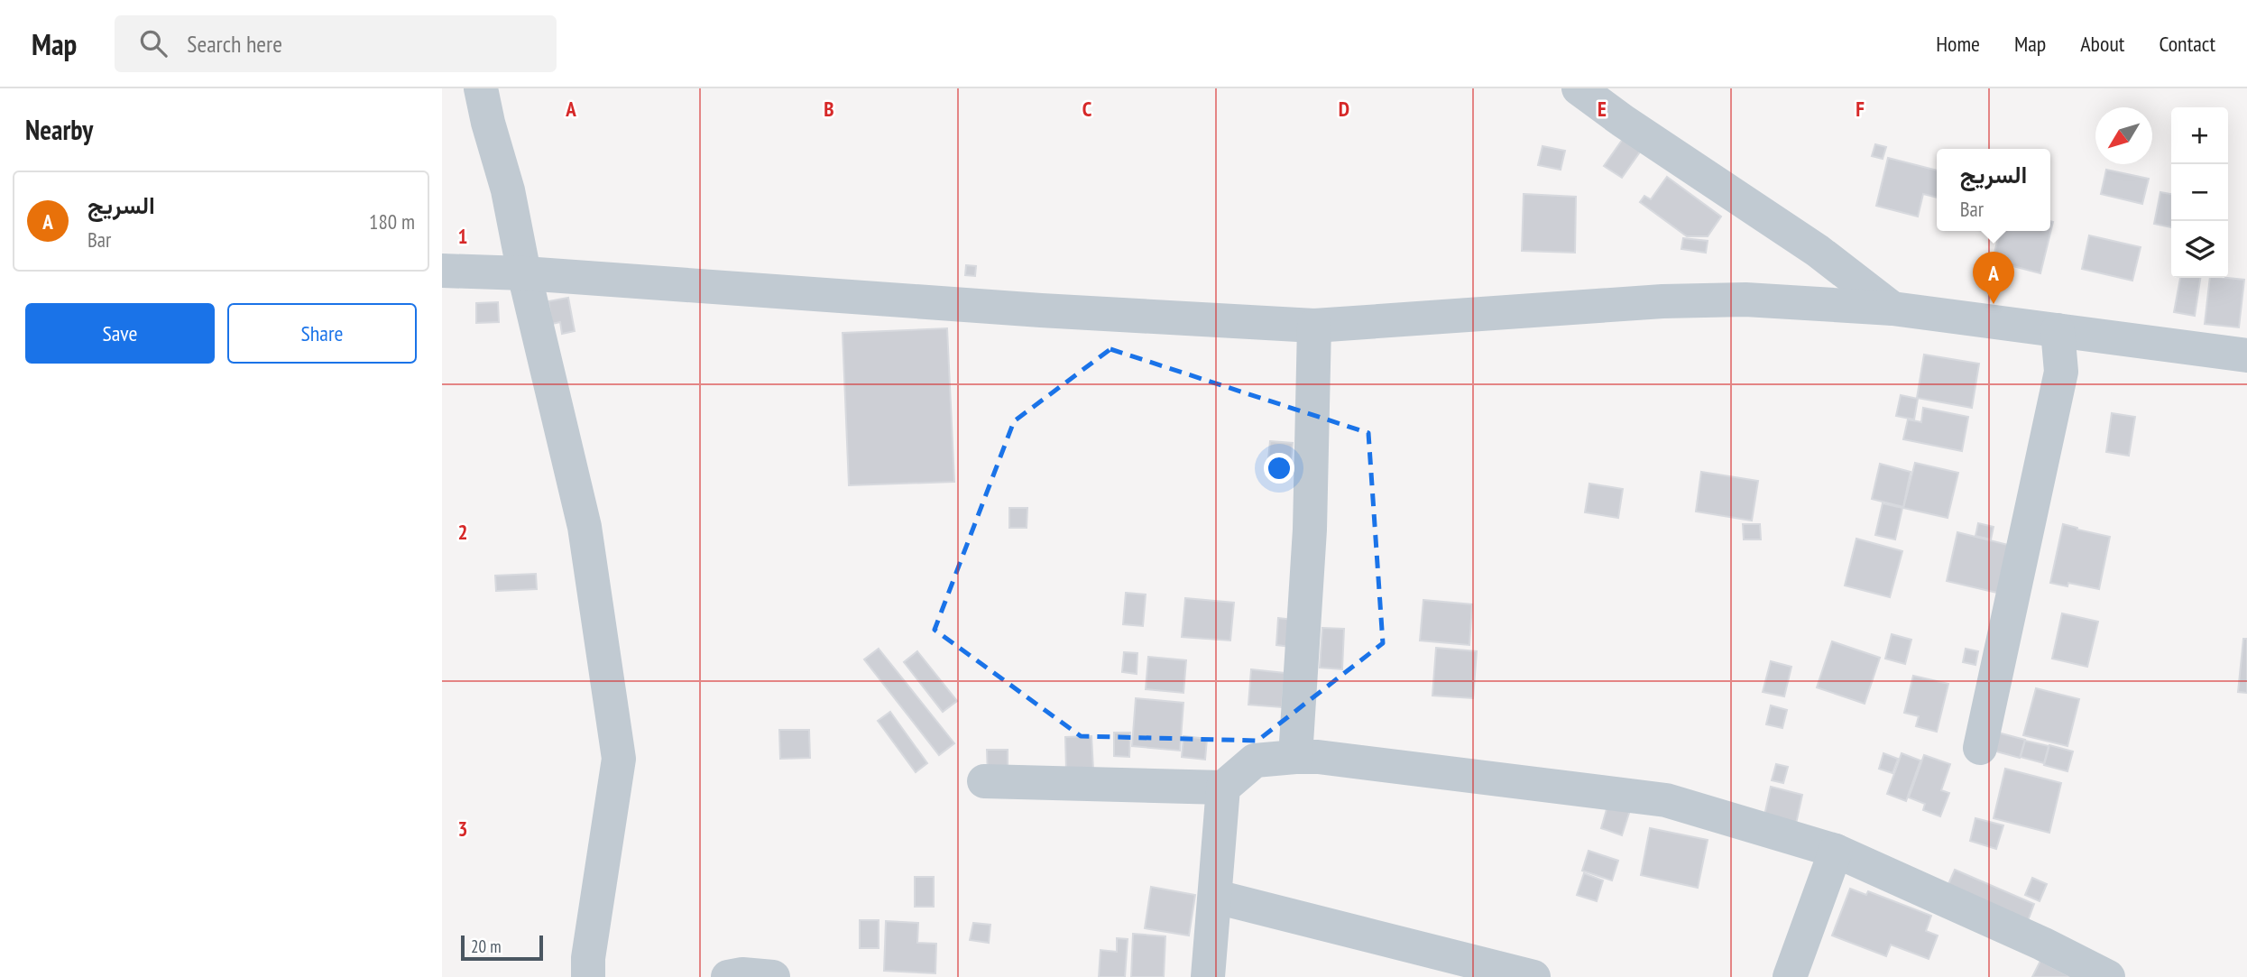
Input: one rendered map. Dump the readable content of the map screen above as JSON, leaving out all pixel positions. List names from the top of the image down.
{
  "scale_bar": "20 m",
  "north": "bottom left",
  "page": {
    "header": "Map",
    "search": "Search here",
    "nav": [
      "Home",
      "Map",
      "About",
      "Contact"
    ],
    "heading": "Nearby",
    "map_buttons": ["+", "−"],
    "popup": ["السريج", "Bar"],
    "list": [
      {
        "mark": "A",
        "name": "السريج",
        "note": "Bar",
        "value": "180 m"
      }
    ],
    "pins": "A",
    "buttons": ["Save", "Share"],
    "scale": "20 m"
  },
  "grid": {
    "columns": [
      "A",
      "B",
      "C",
      "D",
      "E",
      "F"
    ],
    "rows": ["1", "2", "3"]
  }
}
